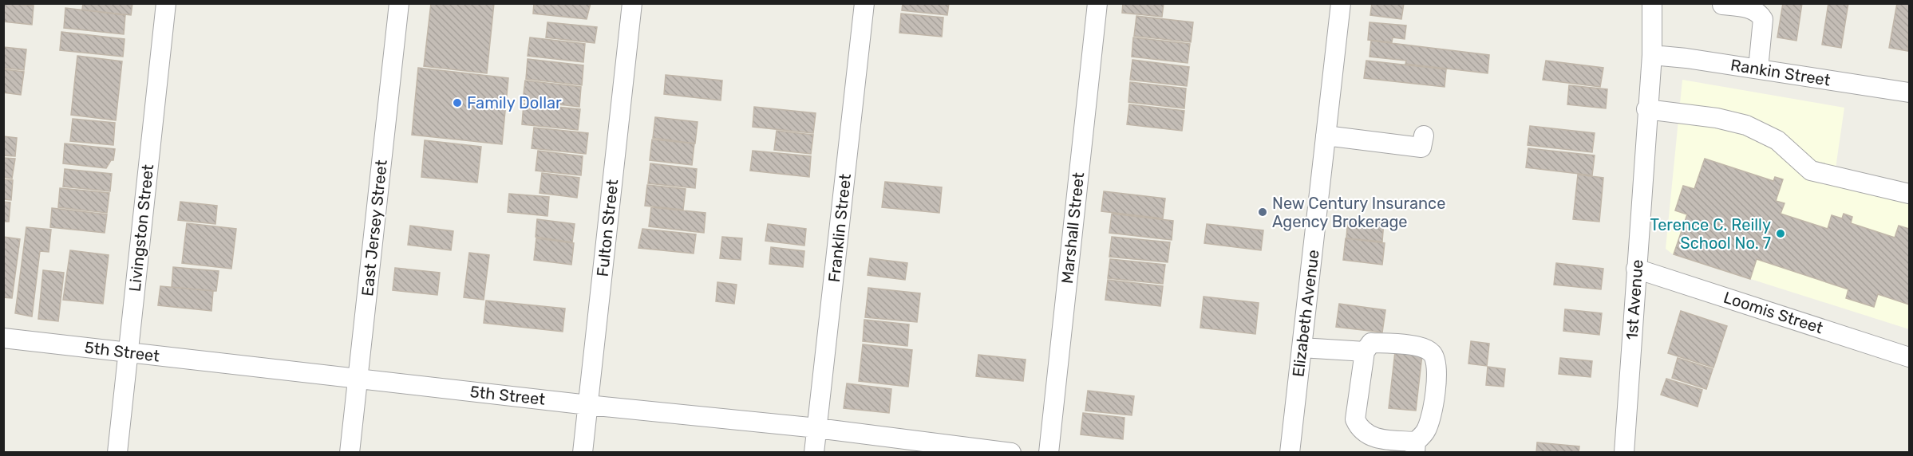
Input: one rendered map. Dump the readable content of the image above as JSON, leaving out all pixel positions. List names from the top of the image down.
{
  "streets": {
    "street": [
      "Rankin Street",
      "Livingston Street",
      "East Jersey Street",
      "Fulton Street",
      "Franklin Street",
      "Marshall Street",
      "1st Avenue",
      "Loomis Street",
      "Elizabeth Avenue",
      "5th Street"
    ]
  },
  "crossings": [
    ["Rankin Street", "1st Avenue"],
    ["Livingston Street", "5th Street"],
    ["East Jersey Street", "5th Street"],
    ["Fulton Street", "5th Street"],
    ["Franklin Street", "5th Street"],
    ["1st Avenue", "Loomis Street"]
  ],
  "places": ["Family Dollar", "New Century Insurance Agency Brokerage", "Terence C. Reilly School No. 7"]
}
